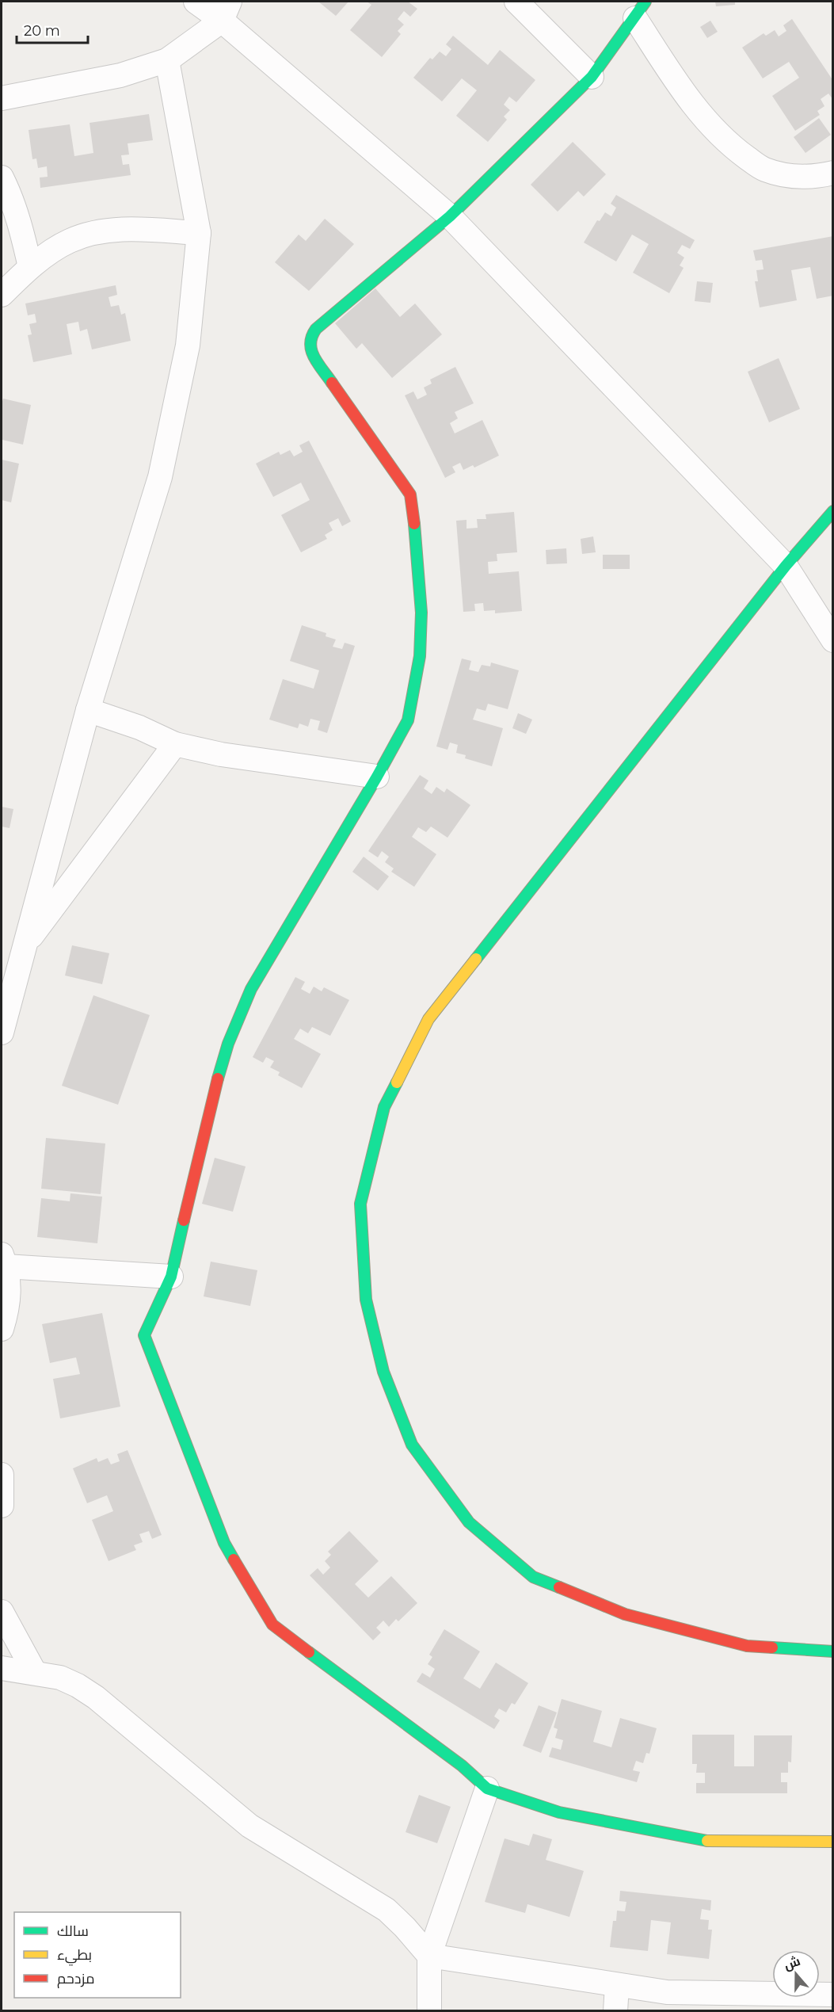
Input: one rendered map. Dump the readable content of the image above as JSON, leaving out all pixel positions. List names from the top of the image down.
{
  "legend": ["سالك", "بطيء", "مزدحم"],
  "scale_bar": "20 m",
  "north": "top"
}
